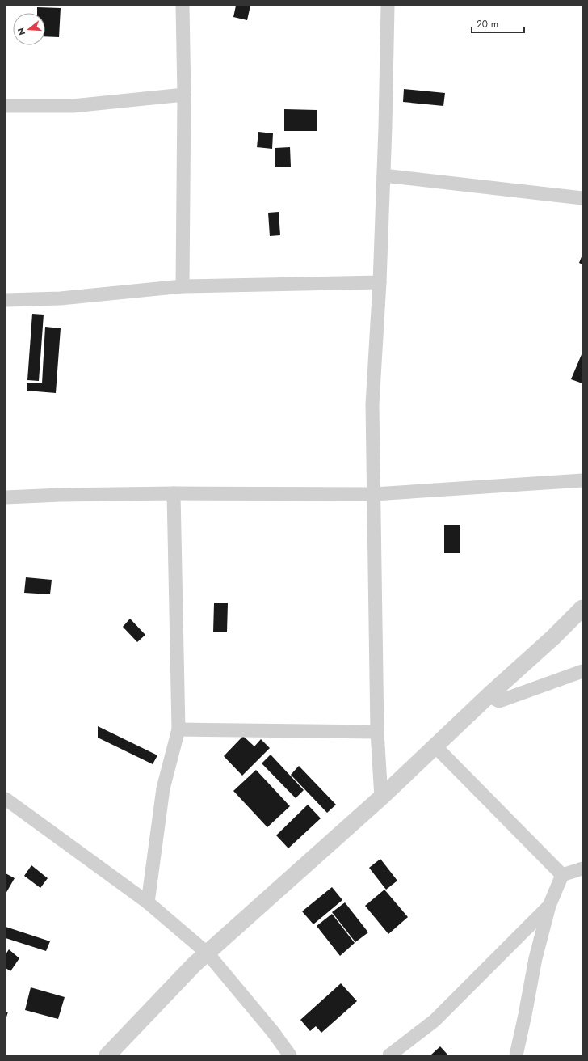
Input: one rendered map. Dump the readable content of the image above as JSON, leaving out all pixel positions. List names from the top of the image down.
{
  "scale_bar": "20 m",
  "north": "left"
}
